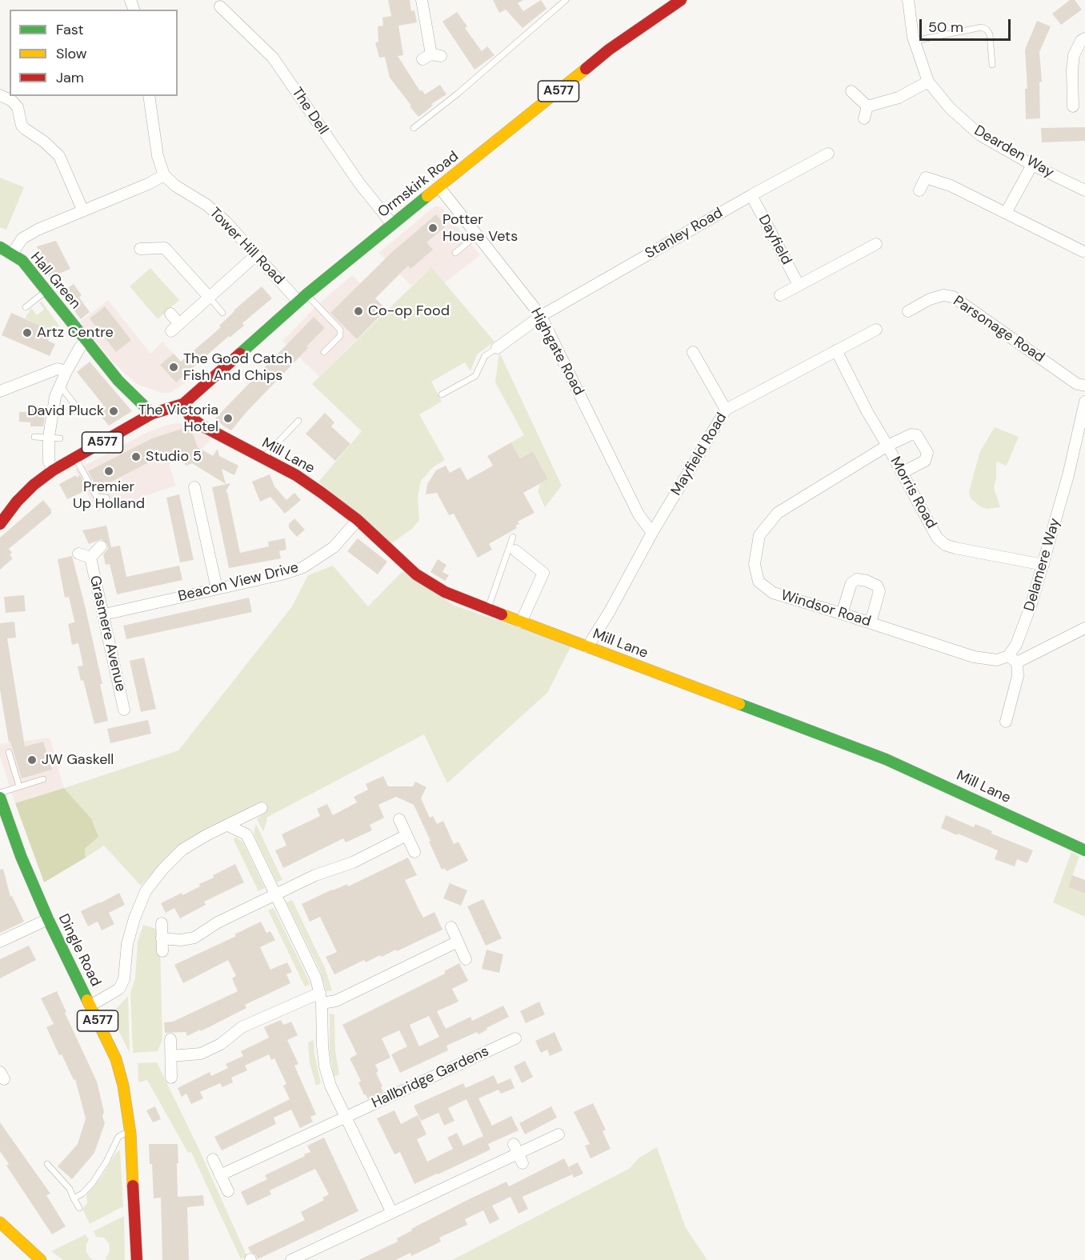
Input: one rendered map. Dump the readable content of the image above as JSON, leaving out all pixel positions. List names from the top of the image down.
{
  "streets": {
    "main road": [
      "A577",
      "Ormskirk Road",
      "Hall Green",
      "Mill Lane",
      "Dingle Road"
    ],
    "street": [
      "The Dell",
      "Dearden Way",
      "Stanley Road",
      "Dayfield",
      "Tower Hill Road",
      "Parsonage Road",
      "Highgate Road",
      "Mayfield Road",
      "Morris Road",
      "Delamere Way",
      "Beacon View Drive",
      "Windsor Road",
      "Grasmere Avenue",
      "Hallbridge Gardens"
    ]
  },
  "crossings": [
    ["A577", "Ormskirk Road"],
    ["A577", "Hall Green"],
    ["A577", "Mill Lane"],
    ["The Dell", "Ormskirk Road"],
    ["Ormskirk Road", "Tower Hill Road"],
    ["Ormskirk Road", "Highgate Road"],
    ["Ormskirk Road", "Mill Lane"],
    ["Stanley Road", "Dayfield"],
    ["Stanley Road", "Highgate Road"],
    ["Tower Hill Road", "Hall Green"],
    ["Highgate Road", "Mayfield Road"],
    ["Mayfield Road", "Mill Lane"],
    ["Mayfield Road", "Morris Road"],
    ["Mill Lane", "Beacon View Drive"],
    ["Morris Road", "Delamere Way"],
    ["Morris Road", "Windsor Road"],
    ["Delamere Way", "Windsor Road"],
    ["Beacon View Drive", "Grasmere Avenue"]
  ],
  "places": [
    "Potter House Vets",
    "Co-op Food",
    "Artz Centre",
    "The Good Catch Fish And Chips",
    "David Pluck",
    "The Victoria Hotel",
    "Studio 5",
    "Premier Up Holland",
    "JW Gaskell"
  ],
  "legend": ["Fast", "Slow", "Jam"],
  "scale_bar": "50 m"
}
